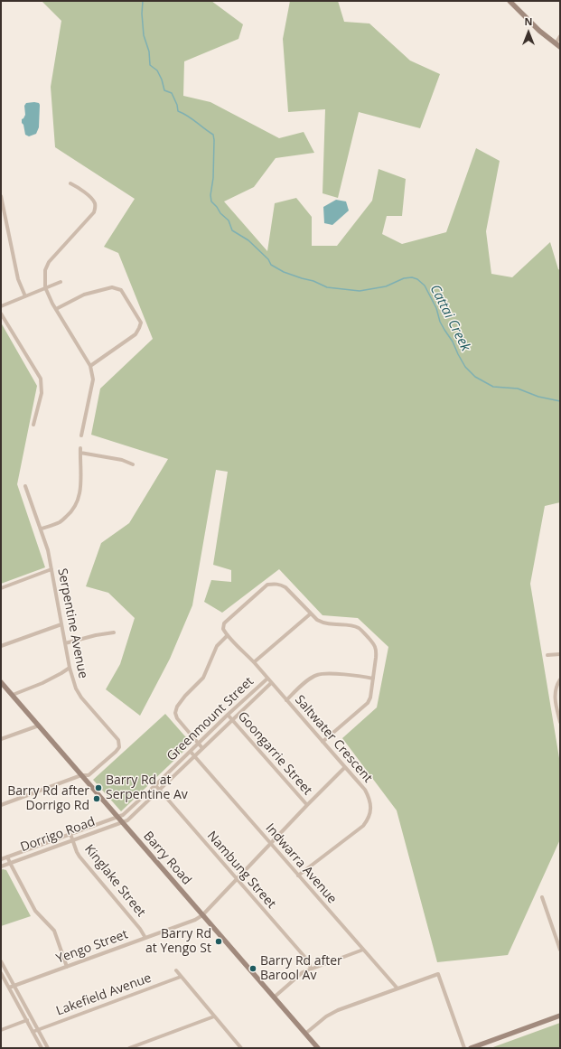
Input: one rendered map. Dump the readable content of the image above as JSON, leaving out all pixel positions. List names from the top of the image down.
{
  "streets": {
    "street": [
      "Serpentine Avenue",
      "Greenmount Street",
      "Saltwater Crescent",
      "Goongarrie Street",
      "Dorrigo Road",
      "Barry Road",
      "Indwarra Avenue",
      "Nambung Street",
      "Kinglake Street",
      "Yengo Street",
      "Lakefield Avenue"
    ]
  },
  "crossings": [
    ["Serpentine Avenue", "Barry Road"],
    ["Greenmount Street", "Saltwater Crescent"],
    ["Greenmount Street", "Goongarrie Street"],
    ["Greenmount Street", "Dorrigo Road"],
    ["Greenmount Street", "Barry Road"],
    ["Greenmount Street", "Indwarra Avenue"],
    ["Greenmount Street", "Nambung Street"],
    ["Saltwater Crescent", "Indwarra Avenue"],
    ["Dorrigo Road", "Barry Road"],
    ["Dorrigo Road", "Kinglake Street"],
    ["Barry Road", "Yengo Street"],
    ["Kinglake Street", "Yengo Street"]
  ],
  "water": ["Cattai Creek"],
  "places": [
    "Barry Rd at Serpentine Av",
    "Barry Rd after Dorrigo Rd",
    "Barry Rd at Yengo St",
    "Barry Rd after Barool Av"
  ],
  "north": "top"
}
